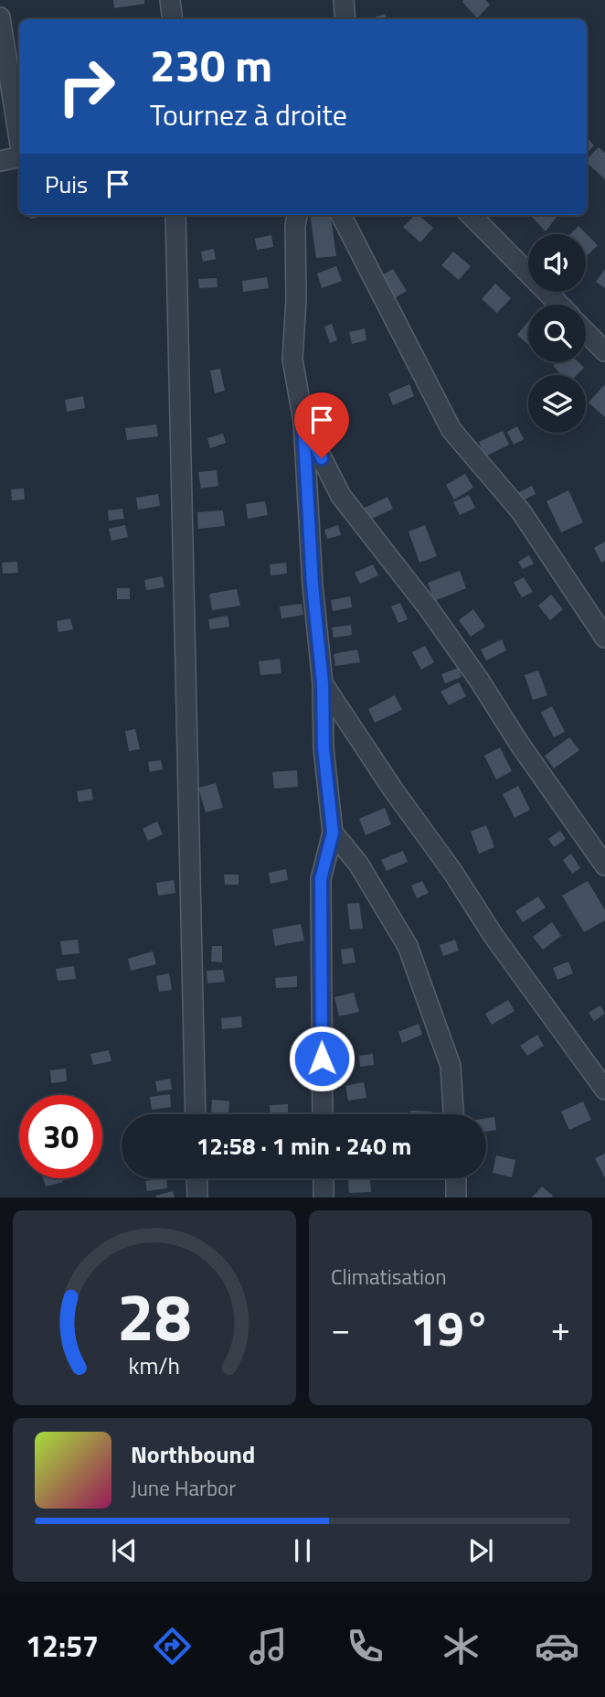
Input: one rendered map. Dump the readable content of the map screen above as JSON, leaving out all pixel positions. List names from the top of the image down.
{
  "page": {
    "turn": ["230 m", "Tournez à droite"],
    "then": "Puis",
    "limit": "30",
    "trip": "12:58 · 1 min · 240 m",
    "tile": "Climatisation",
    "heat": ["−", "19°", "+"],
    "song": ["Northbound", "June Harbor"],
    "tabs": "12:57",
    "gauge": ["28", "km/h"]
  }
}
